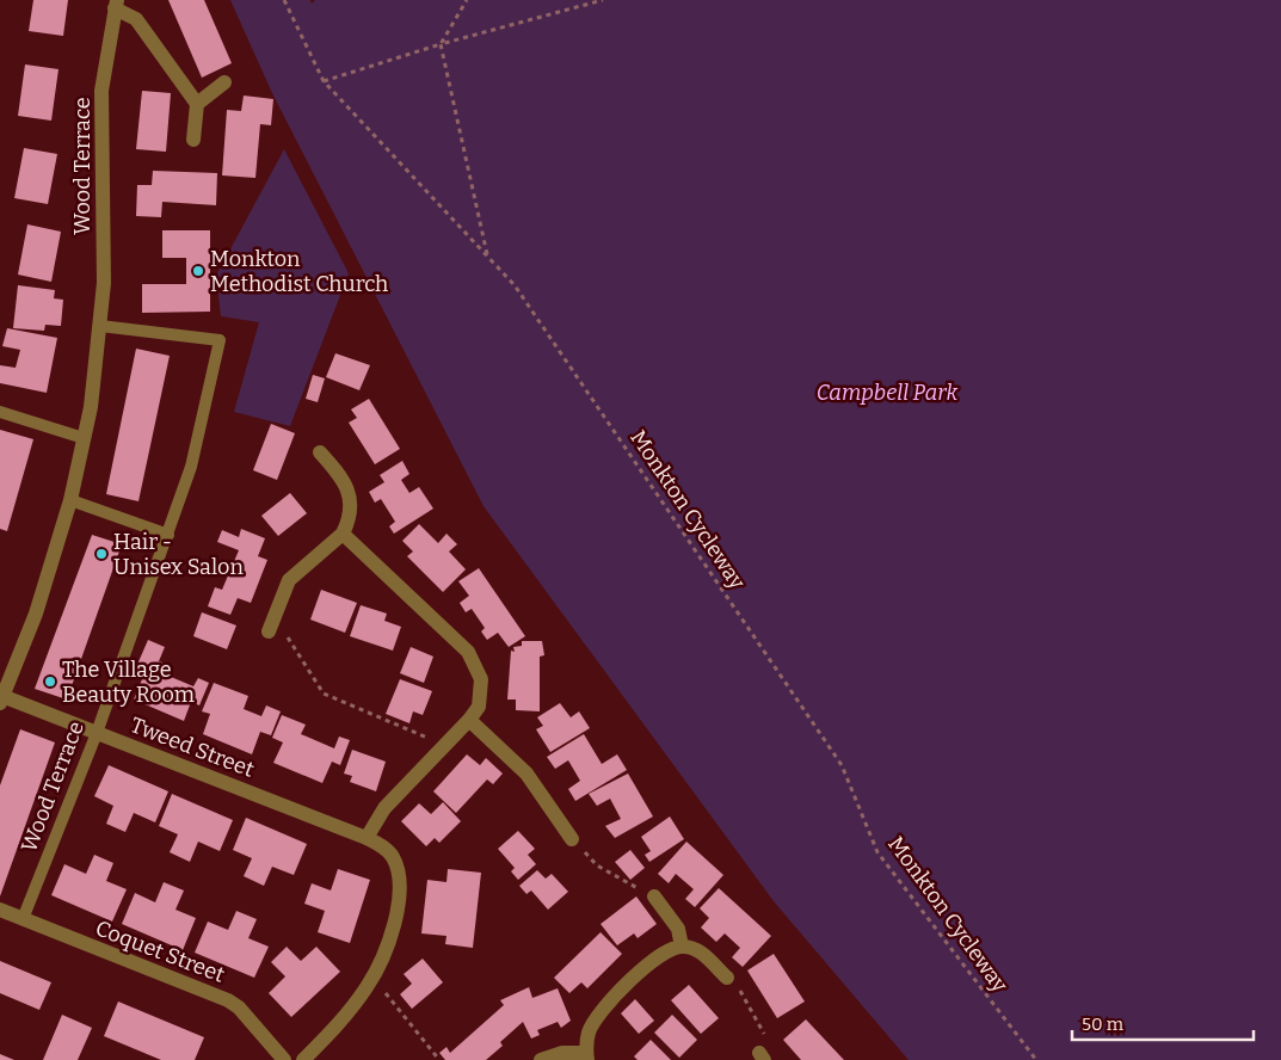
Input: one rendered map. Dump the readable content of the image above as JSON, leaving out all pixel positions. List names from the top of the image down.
{
  "streets": {
    "street": ["Wood Terrace", "Tweed Street", "Coquet Street"],
    "path": ["Monkton Cycleway"]
  },
  "crossings": [
    ["Wood Terrace", "Tweed Street"],
    ["Wood Terrace", "Coquet Street"]
  ],
  "parks": ["Campbell Park"],
  "places": ["Monkton Methodist Church", "Hair - Unisex Salon", "The Village Beauty Room"],
  "scale_bar": "50 m"
}
